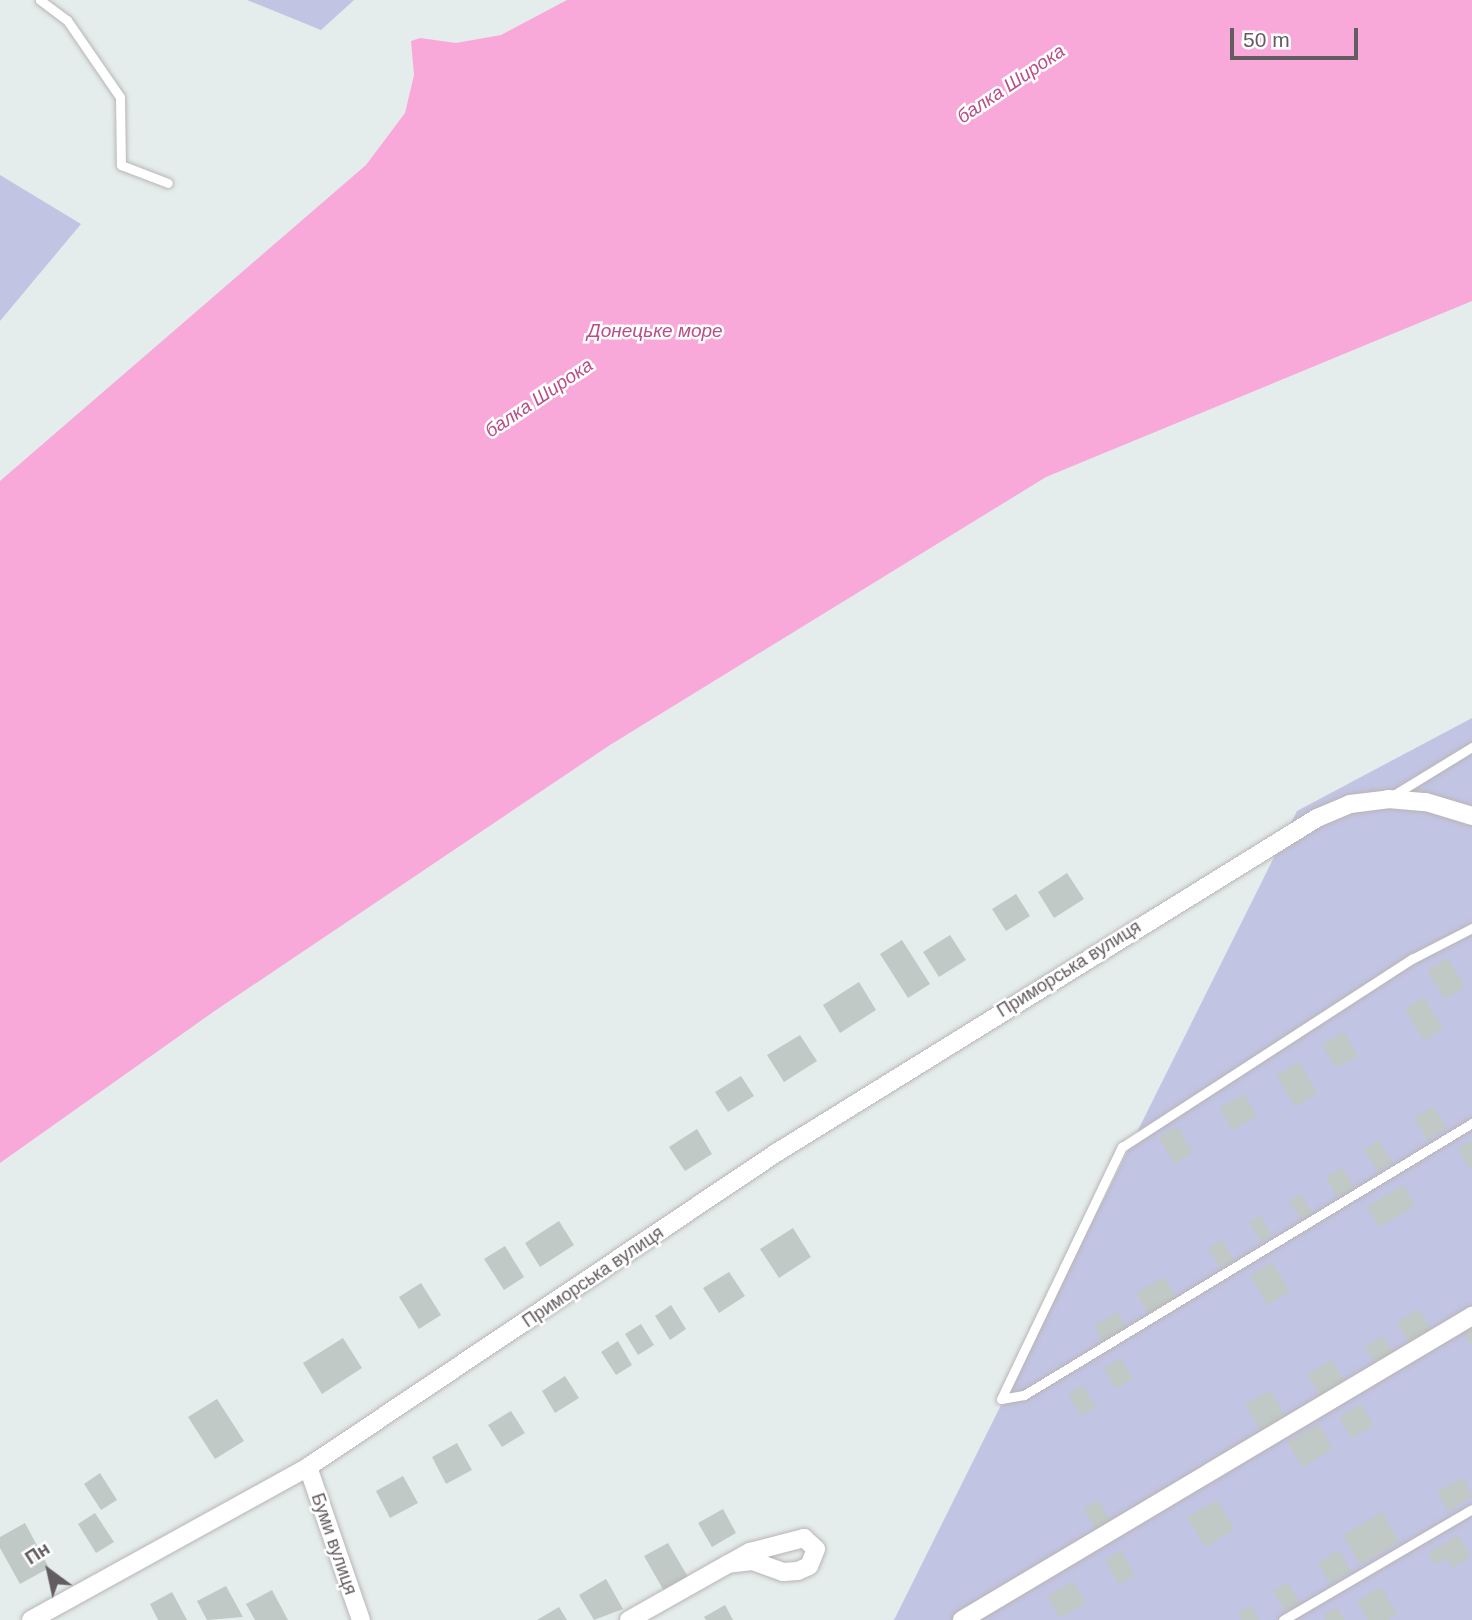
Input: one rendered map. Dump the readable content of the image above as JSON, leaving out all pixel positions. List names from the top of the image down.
{
  "streets": {
    "street": ["Приморська вулиця", "Буми вулиця"]
  },
  "crossings": [
    ["Приморська вулиця", "Буми вулиця"]
  ],
  "water": ["балка Широка", "Донецьке море"],
  "scale_bar": "50 m",
  "north": "top left"
}
